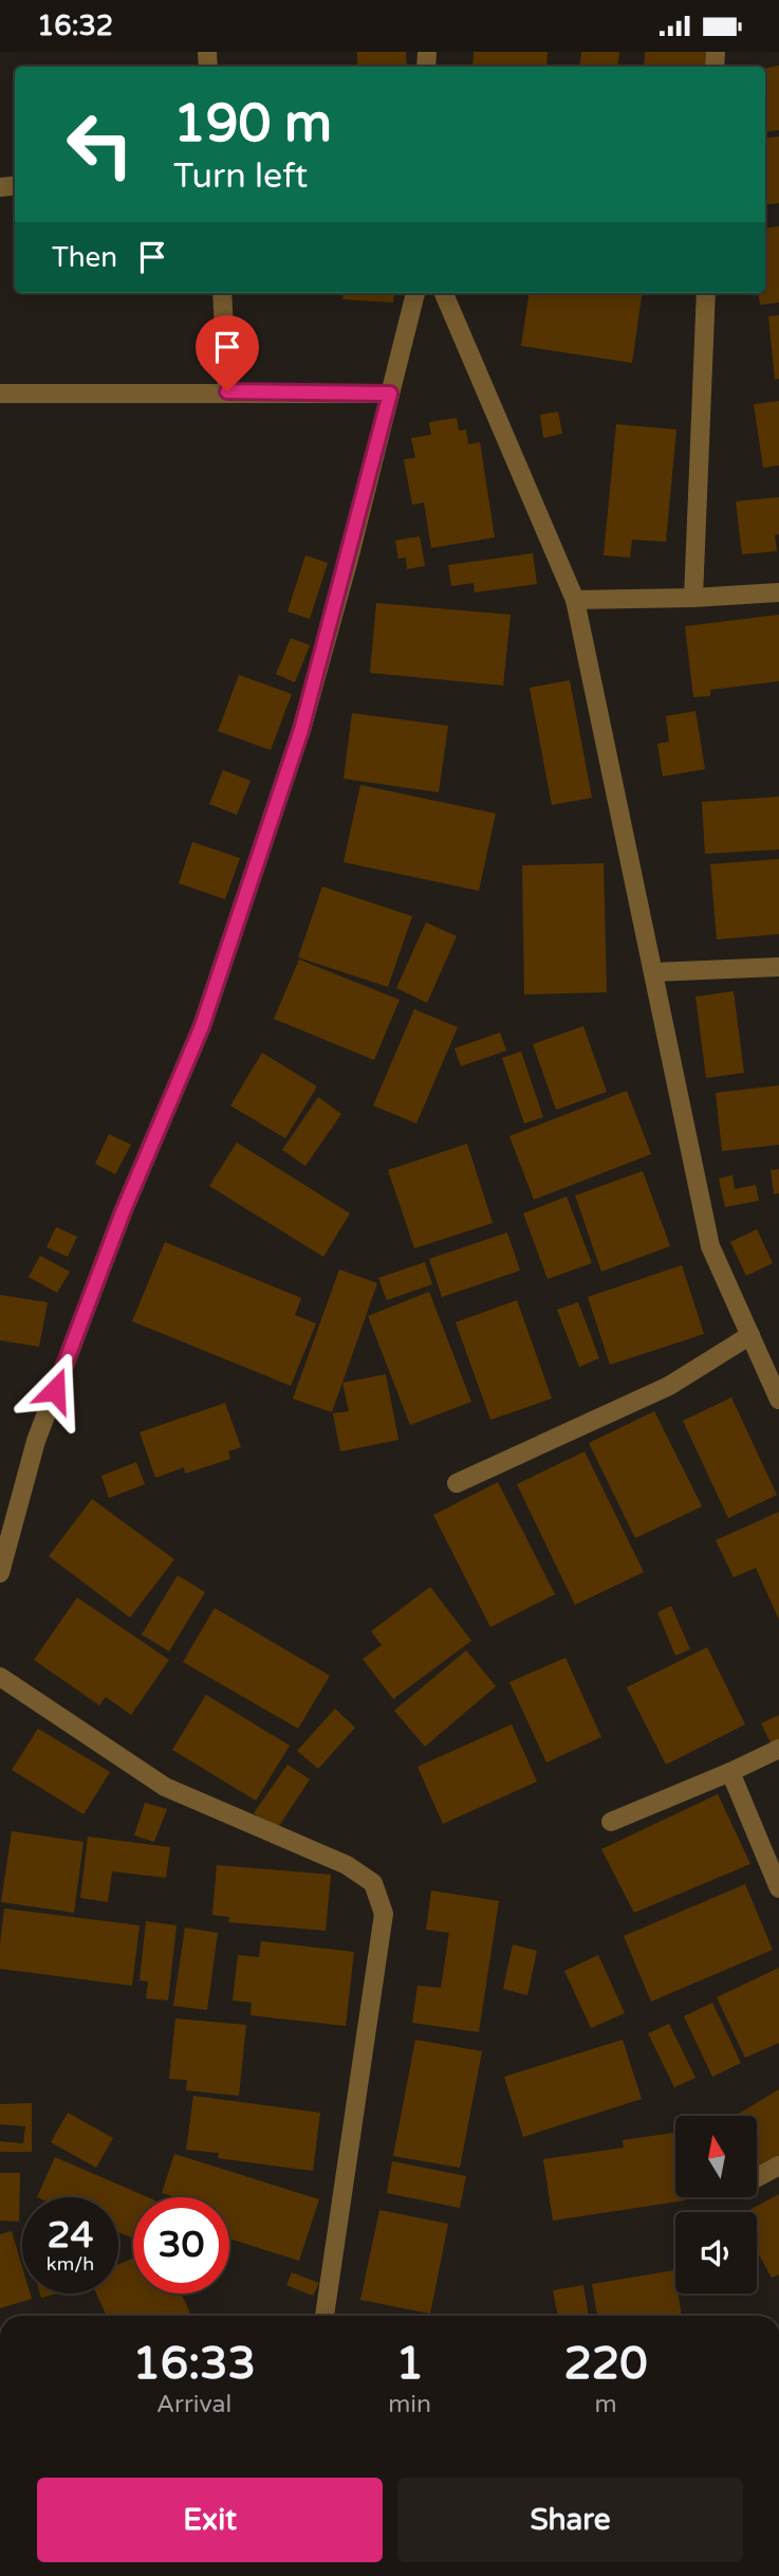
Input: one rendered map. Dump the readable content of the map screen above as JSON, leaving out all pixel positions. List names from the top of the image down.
{
  "north": "top",
  "page": {
    "status": "16:32",
    "turn": ["190 m", "Turn left"],
    "then": "Then",
    "speed": "24 km/h",
    "limit": "30",
    "eta": [
      "16:33",
      "Arrival",
      "1",
      "min",
      "220",
      "m"
    ],
    "buttons": ["Exit", "Share"]
  }
}
